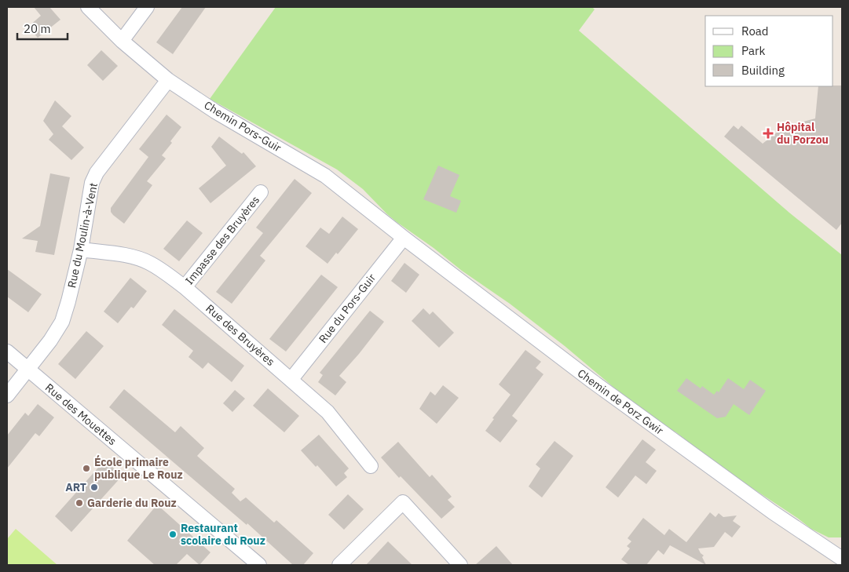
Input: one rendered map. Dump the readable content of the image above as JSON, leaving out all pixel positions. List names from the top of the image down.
{
  "streets": {
    "street": [
      "Chemin Pors-Guir",
      "Rue du Moulin-à-Vent",
      "Impasse des Bruyères",
      "Rue du Pors-Guir",
      "Rue des Bruyères",
      "Chemin de Porz Gwir",
      "Rue des Mouettes"
    ]
  },
  "crossings": [
    ["Chemin Pors-Guir", "Rue du Moulin-à-Vent"],
    ["Chemin Pors-Guir", "Rue du Pors-Guir"],
    ["Chemin Pors-Guir", "Chemin de Porz Gwir"],
    ["Rue du Moulin-à-Vent", "Rue des Bruyères"],
    ["Rue du Moulin-à-Vent", "Rue des Mouettes"],
    ["Impasse des Bruyères", "Rue des Bruyères"],
    ["Rue du Pors-Guir", "Rue des Bruyères"],
    ["Rue du Pors-Guir", "Chemin de Porz Gwir"]
  ],
  "places": {
    "health": ["Hôpital du Porzou"],
    "other": [
      "École primaire publique Le Rouz",
      "ART",
      "Garderie du Rouz",
      "Restaurant scolaire du Rouz"
    ]
  },
  "legend": ["Road", "Park", "Building"],
  "scale_bar": "20 m"
}
